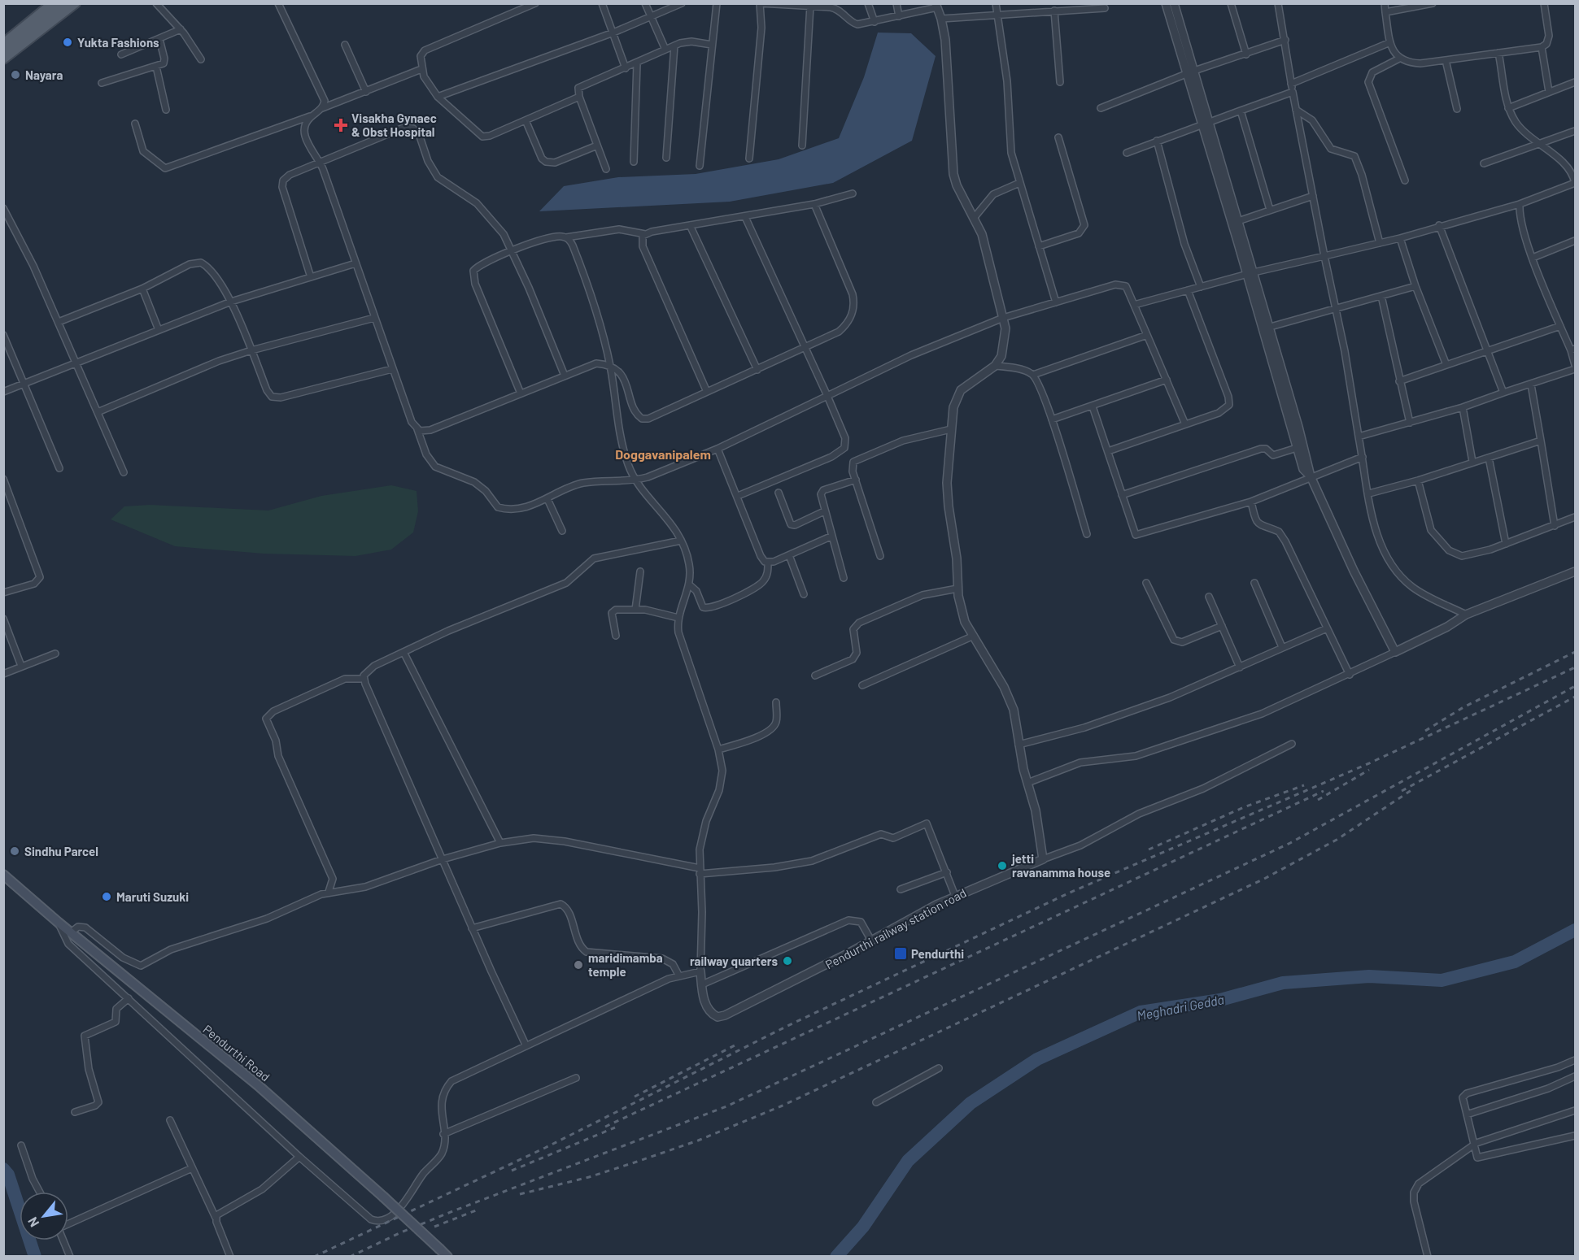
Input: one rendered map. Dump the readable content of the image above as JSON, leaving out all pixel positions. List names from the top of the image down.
{
  "streets": {
    "main road": ["Pendurthi Road"],
    "street": ["Pendurthi railway station road"]
  },
  "districts": ["Doggavanipalem"],
  "water": ["Meghadri Gedda"],
  "places": {
    "other": [
      "Yukta Fashions",
      "Nayara",
      "Sindhu Parcel",
      "jetti ravanamma house",
      "Maruti Suzuki",
      "railway quarters",
      "maridimamba temple"
    ],
    "health": ["Visakha Gynaec & Obst Hospital"],
    "transit": ["Pendurthi"]
  },
  "north": "bottom left"
}
